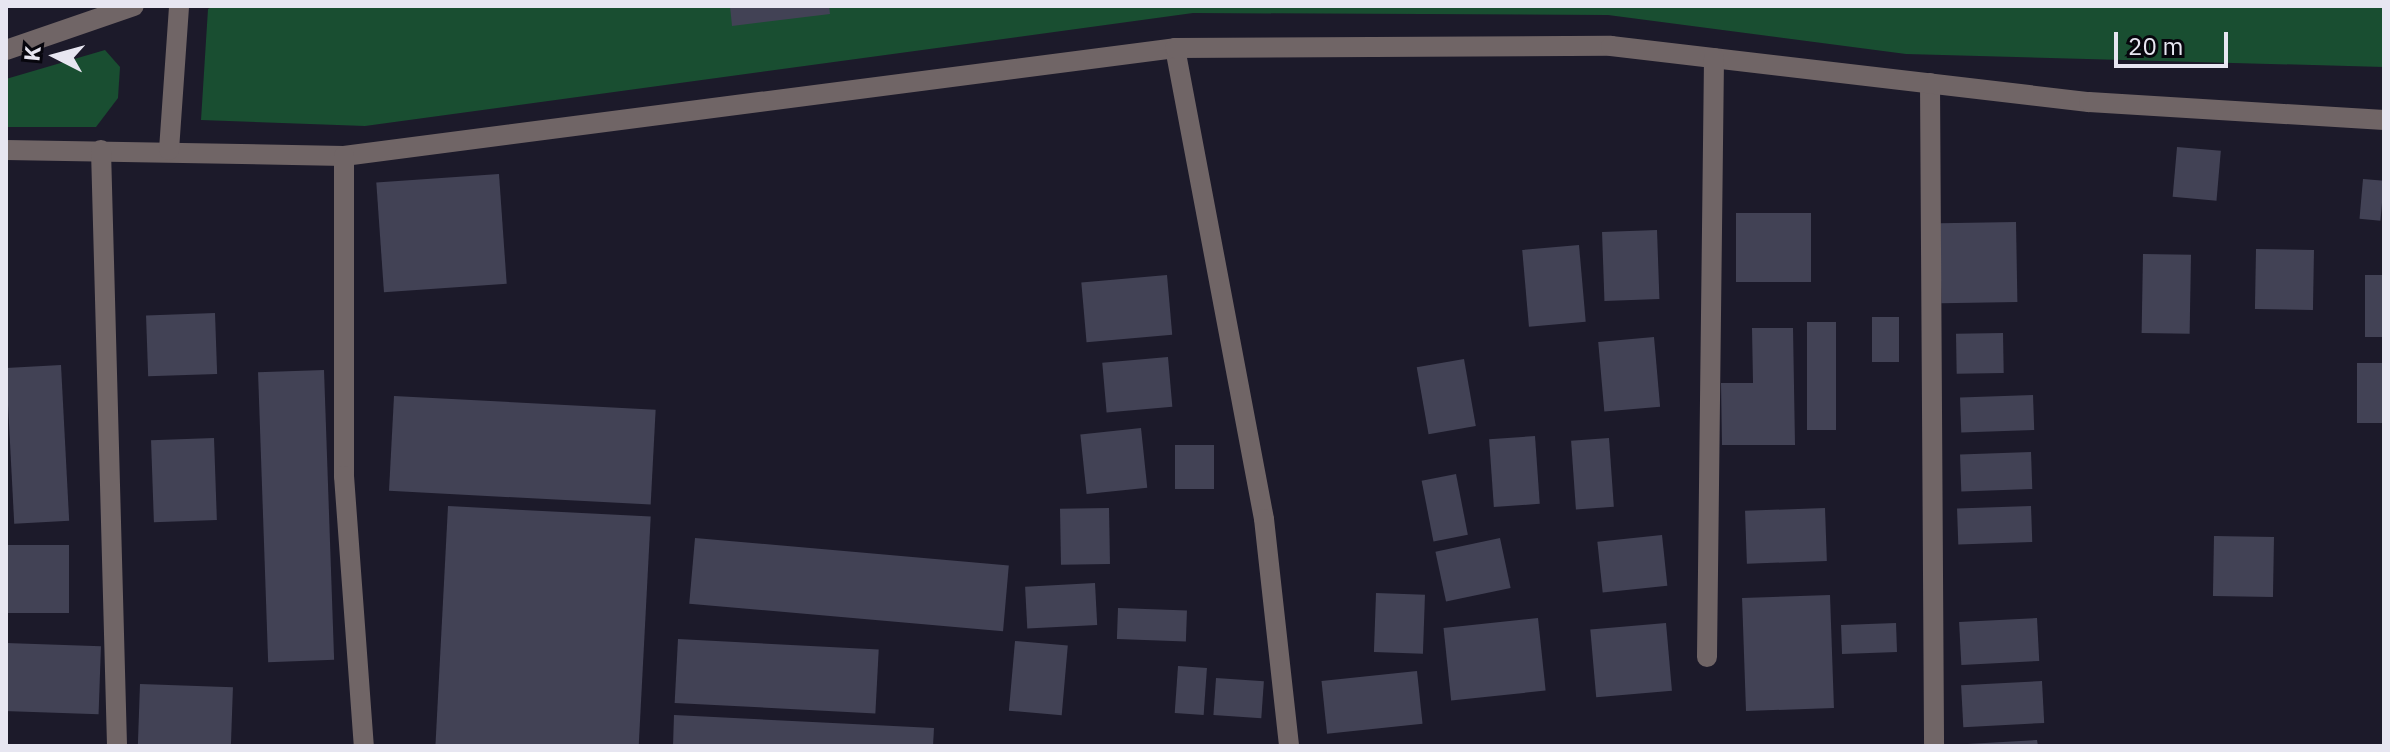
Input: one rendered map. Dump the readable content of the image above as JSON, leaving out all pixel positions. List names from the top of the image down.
{
  "scale_bar": "20 m",
  "north": "left"
}
